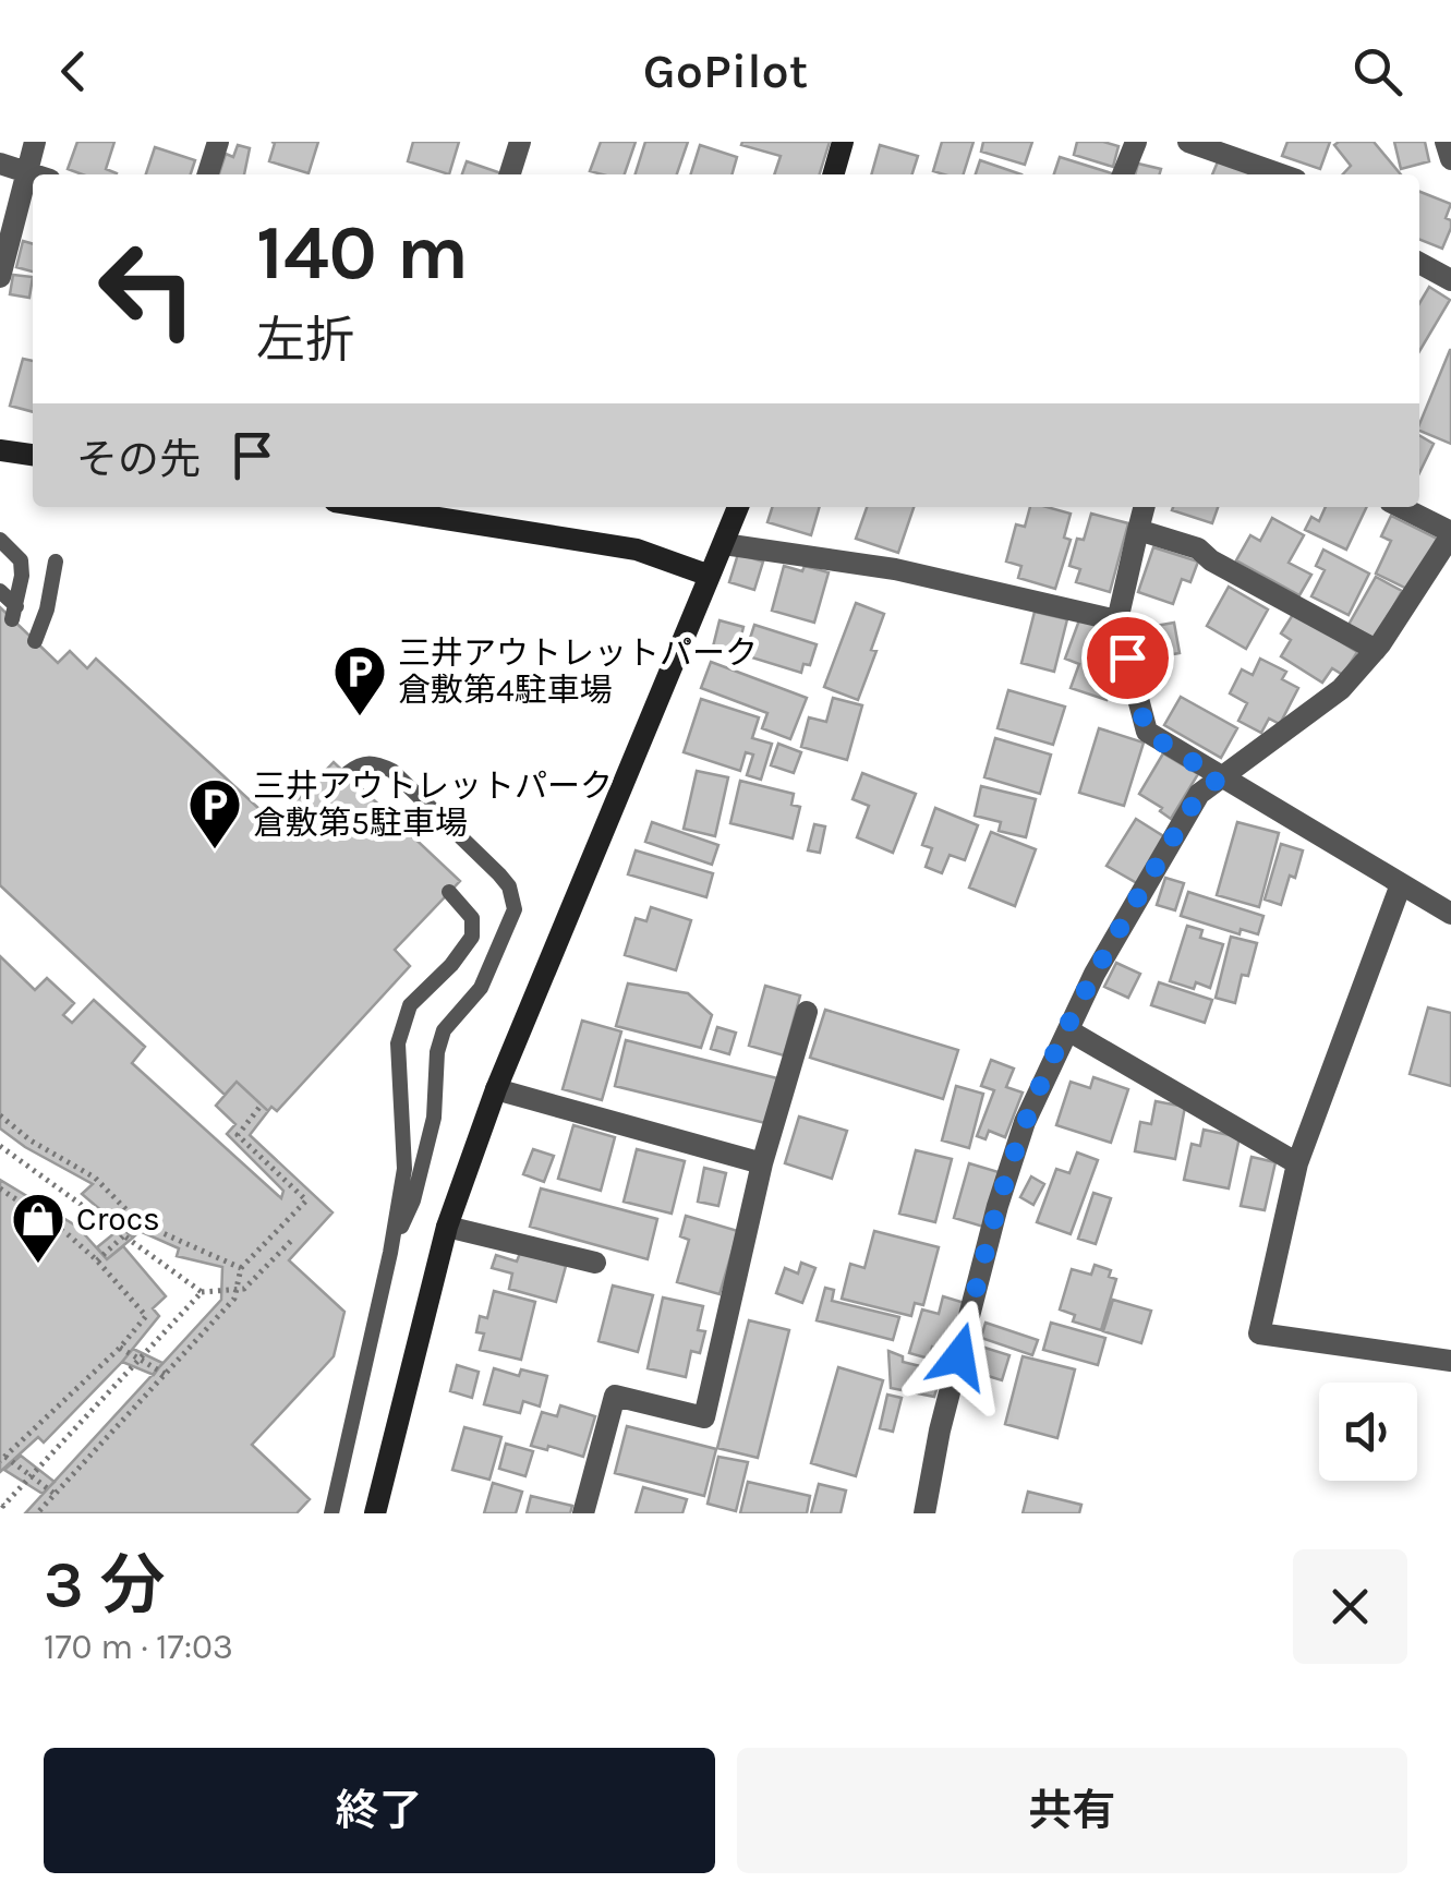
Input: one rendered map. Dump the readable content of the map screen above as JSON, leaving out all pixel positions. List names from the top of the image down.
{
  "places": {
    "parking": ["三井アウトレットパーク 倉敷第4駐車場", "三井アウトレットパーク 倉敷第5駐車場"],
    "shop": ["Crocs"]
  },
  "page": {
    "header": "GoPilot",
    "turn": ["140 m", "左折"],
    "then": "その先",
    "heading": ["3 分", "170 m · 17:03"],
    "buttons": ["終了", "共有"]
  }
}
